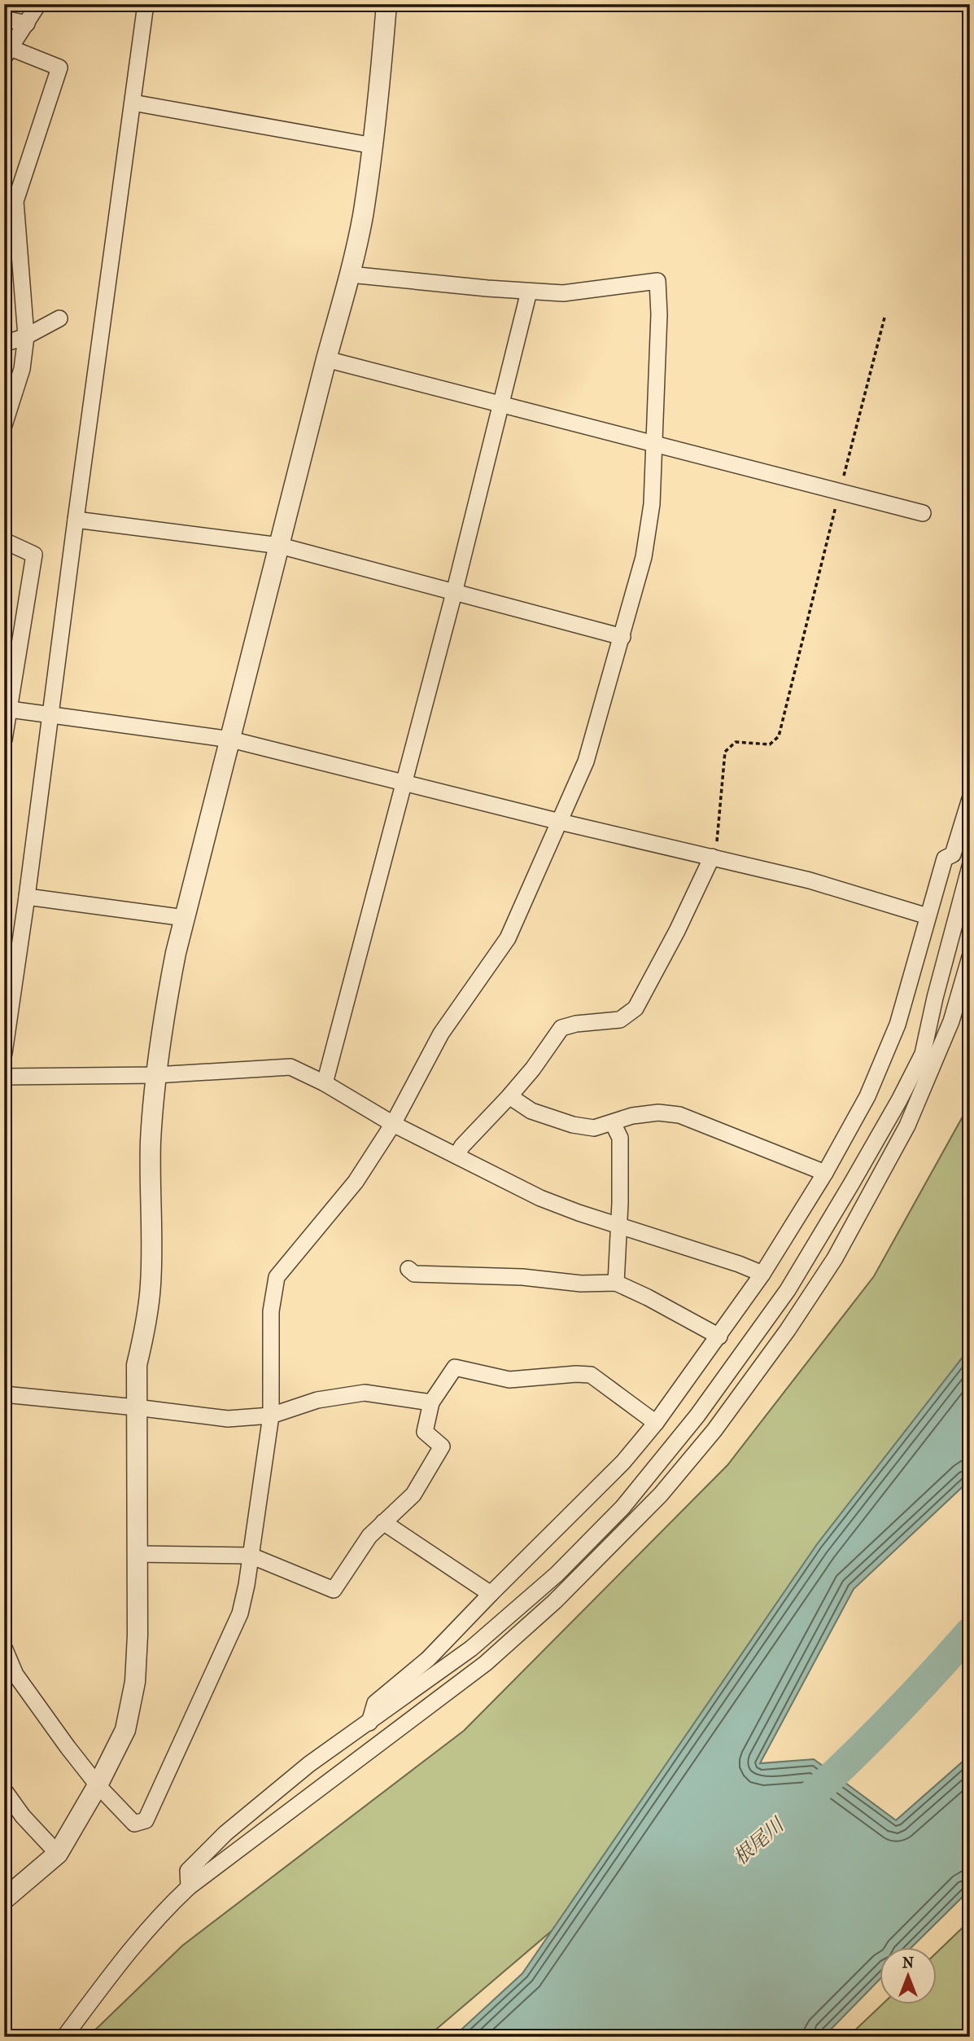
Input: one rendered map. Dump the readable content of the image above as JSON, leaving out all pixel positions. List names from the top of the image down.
{
  "water": ["根尾川"],
  "north": "top"
}
